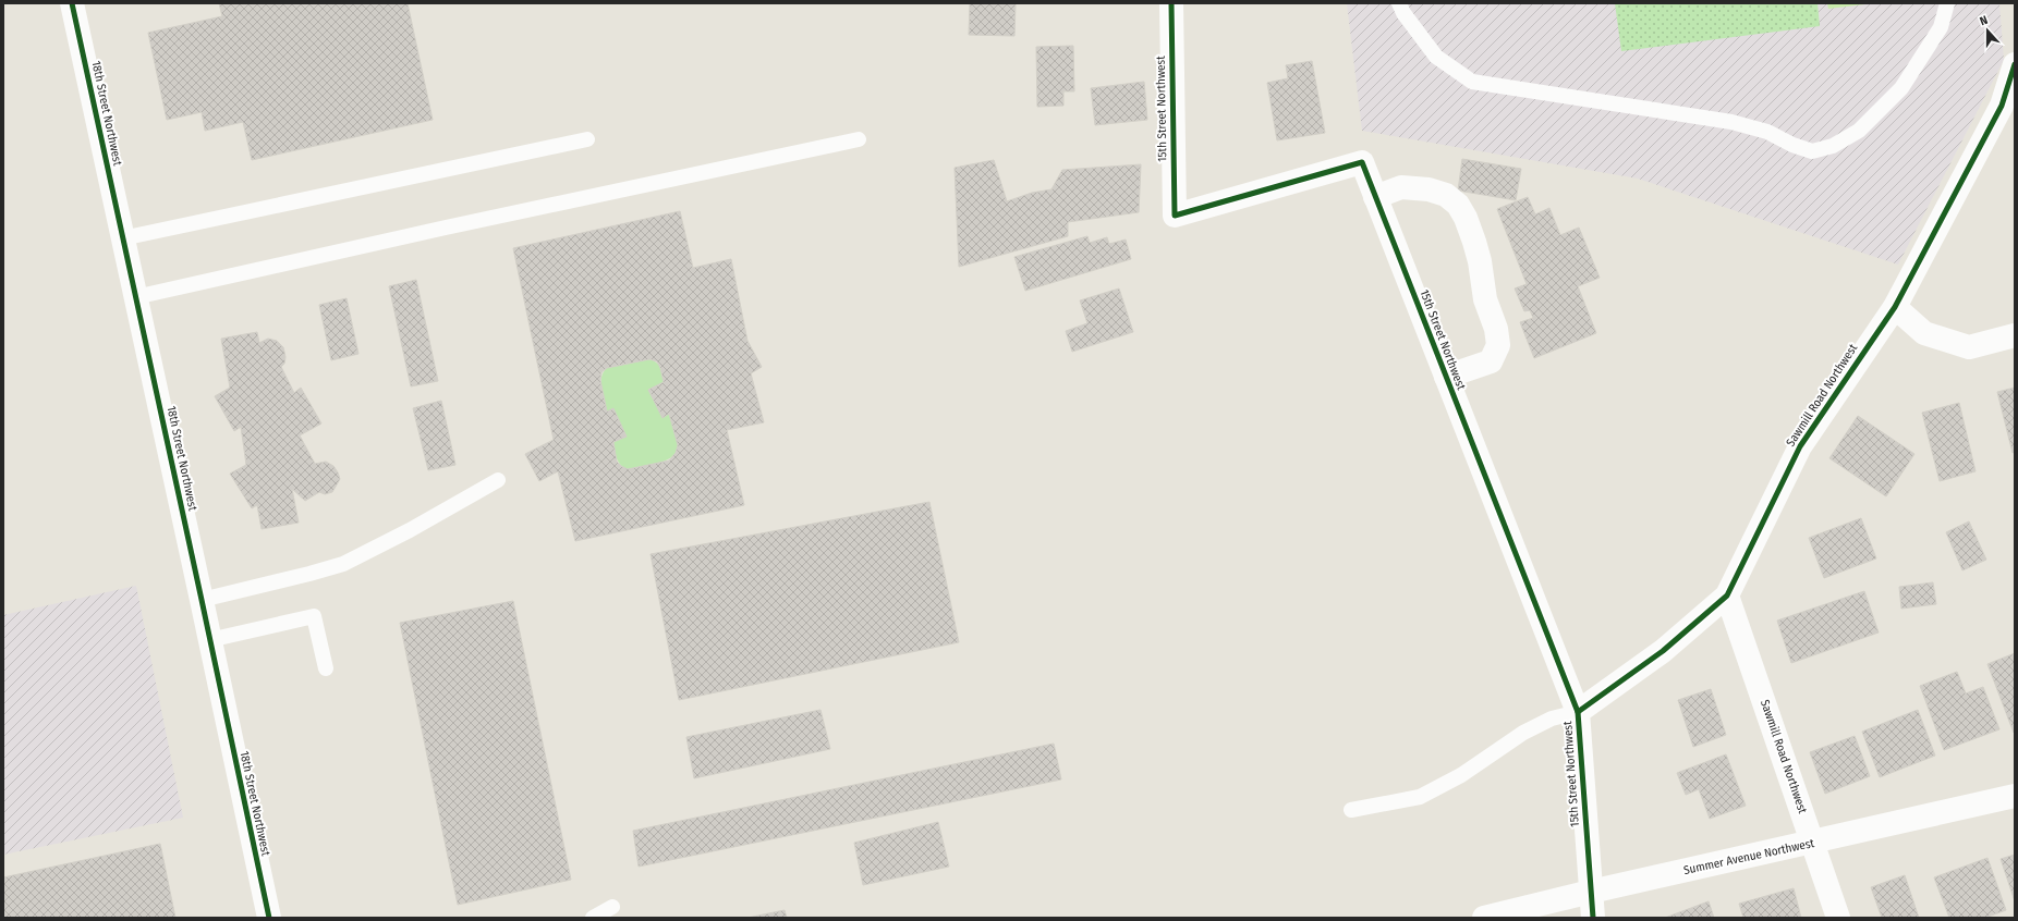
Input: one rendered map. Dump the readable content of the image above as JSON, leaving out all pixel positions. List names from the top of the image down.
{
  "streets": {
    "street": [
      "15th Street Northwest",
      "18th Street Northwest",
      "Sawmill Road Northwest",
      "Summer Avenue Northwest"
    ]
  },
  "crossings": [
    ["15th Street Northwest", "Sawmill Road Northwest"],
    ["15th Street Northwest", "Summer Avenue Northwest"],
    ["Sawmill Road Northwest", "Summer Avenue Northwest"]
  ],
  "north": "top"
}
